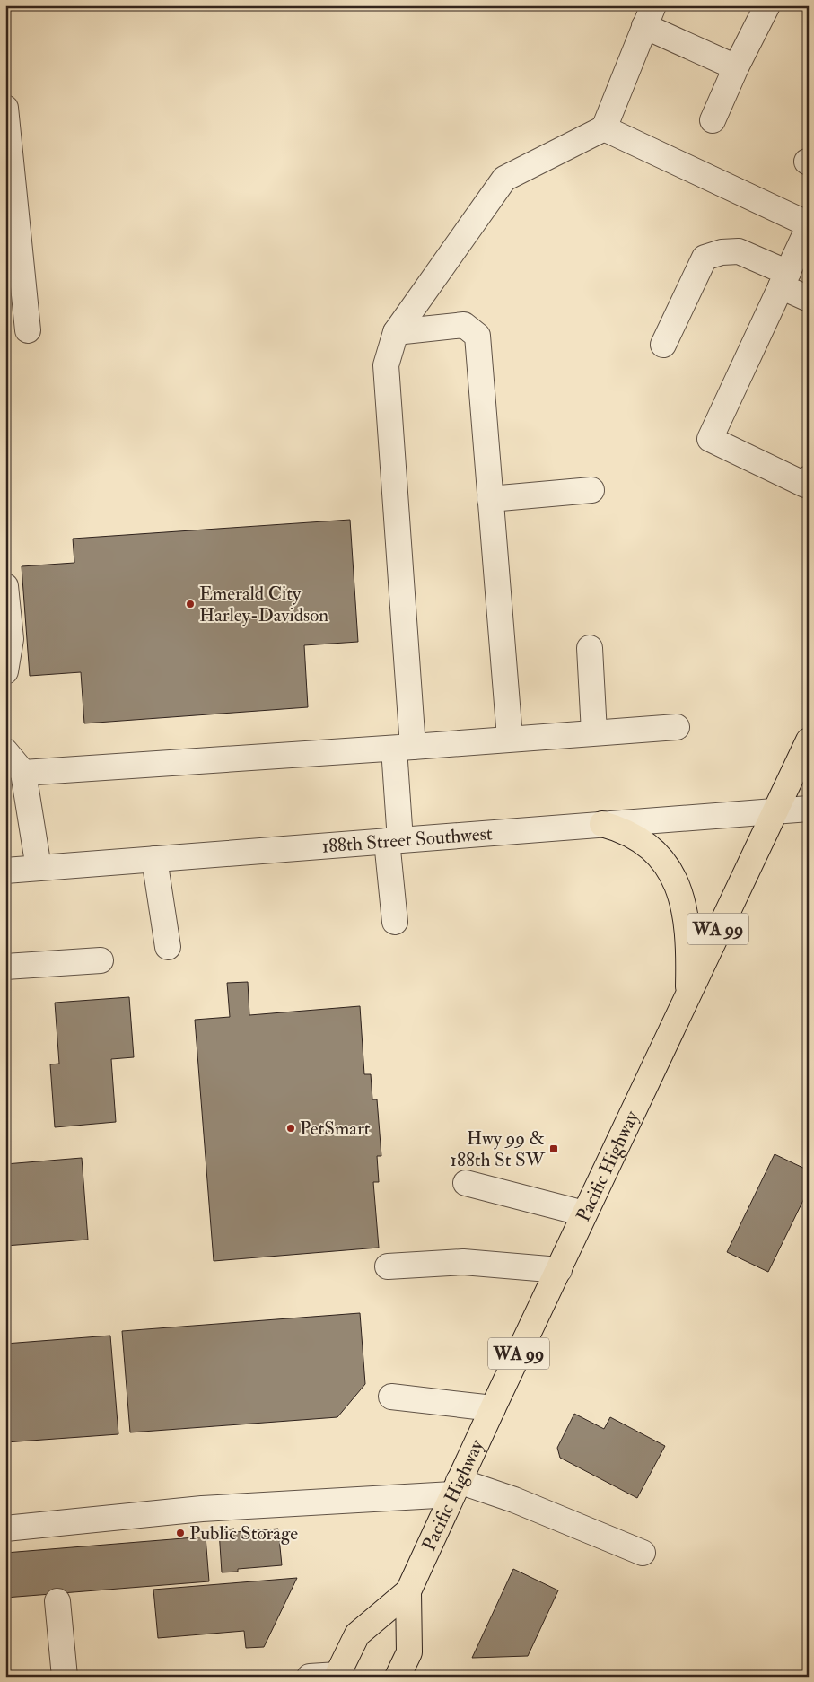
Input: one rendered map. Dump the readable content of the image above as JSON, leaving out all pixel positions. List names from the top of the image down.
{
  "streets": {
    "highway": ["WA 99", "Pacific Highway"],
    "street": ["188th Street Southwest"]
  },
  "crossings": [
    ["188th Street Southwest", "Pacific Highway"]
  ],
  "places": {
    "other": ["Emerald City Harley-Davidson", "PetSmart", "Public Storage"],
    "transit": ["Hwy 99 & 188th St SW"]
  }
}
